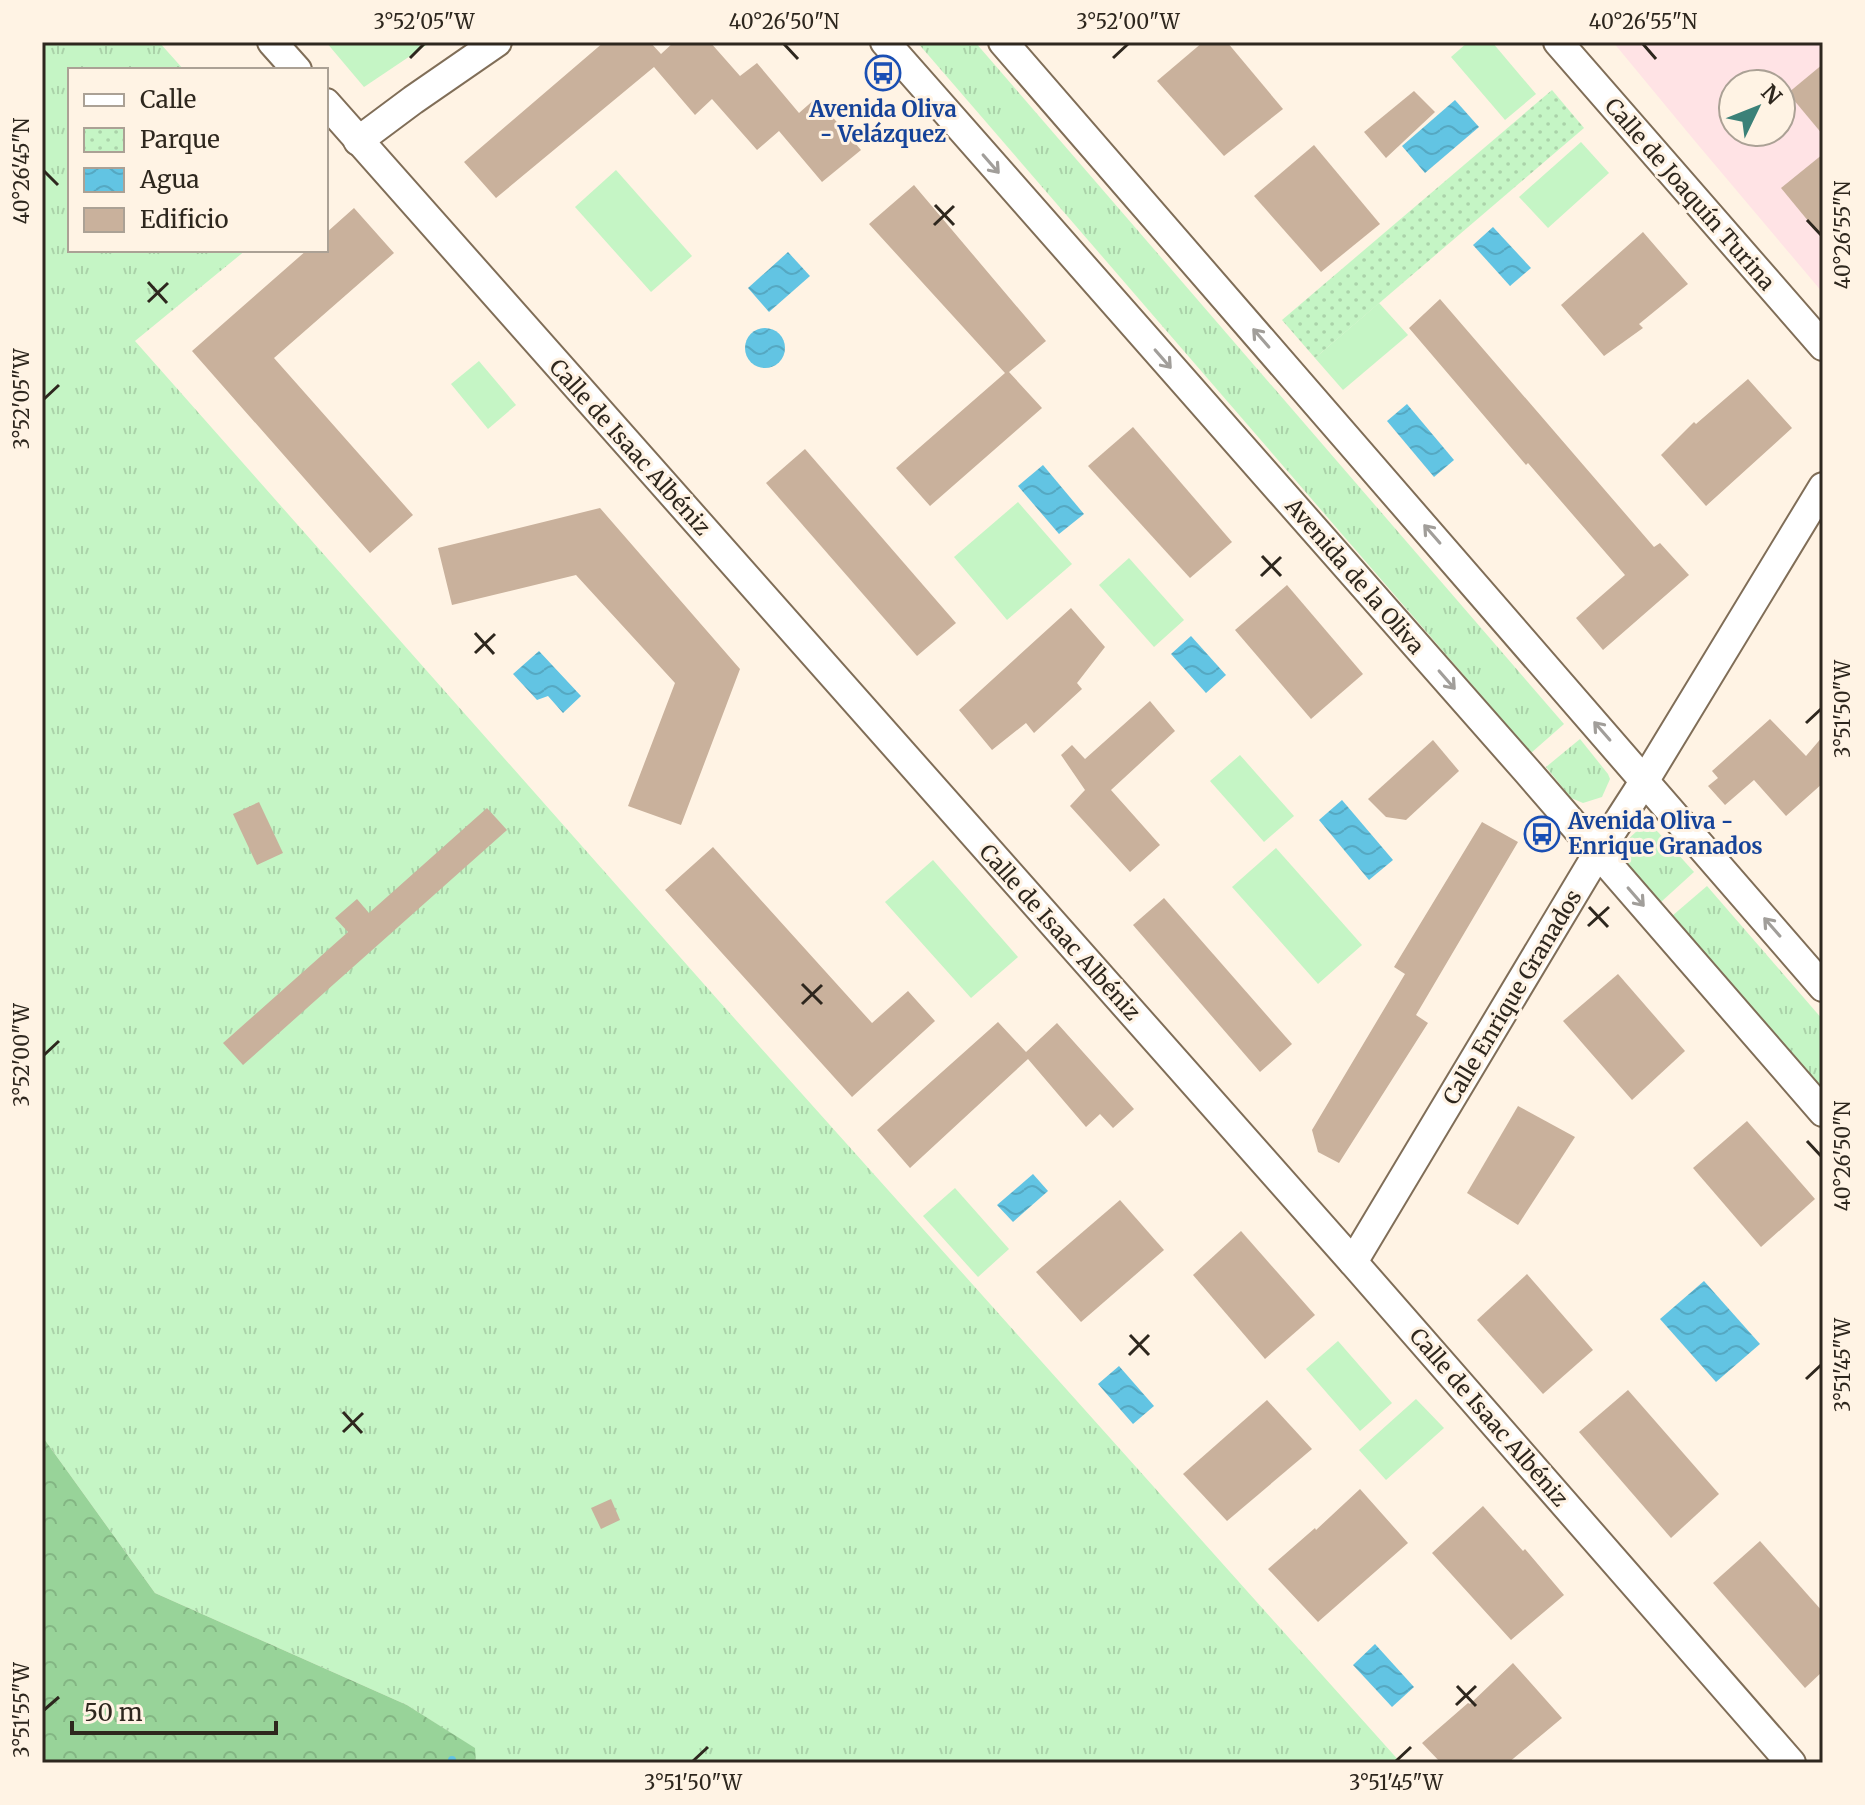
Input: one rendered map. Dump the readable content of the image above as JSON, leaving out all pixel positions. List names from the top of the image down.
{
  "streets": {
    "street": [
      "Calle de Joaquín Turina",
      "Calle de Isaac Albéniz",
      "Avenida de la Oliva",
      "Calle Enrique Granados"
    ]
  },
  "crossings": [
    ["Calle de Isaac Albéniz", "Calle Enrique Granados"],
    ["Avenida de la Oliva", "Calle Enrique Granados"]
  ],
  "places": {
    "bus stop": ["Avenida Oliva - Velázquez", "Avenida Oliva - Enrique Granados"]
  },
  "legend": [
    "Calle",
    "Parque",
    "Agua",
    "Edificio"
  ],
  "scale_bar": "50 m",
  "north": "top right",
  "coordinates": [
    "3°52'05\"W",
    "40°26'50\"N",
    "3°52'00\"W",
    "40°26'55\"N",
    "40°26'45\"N",
    "3°51'50\"W",
    "3°51'45\"W",
    "3°51'55\"W"
  ]
}
